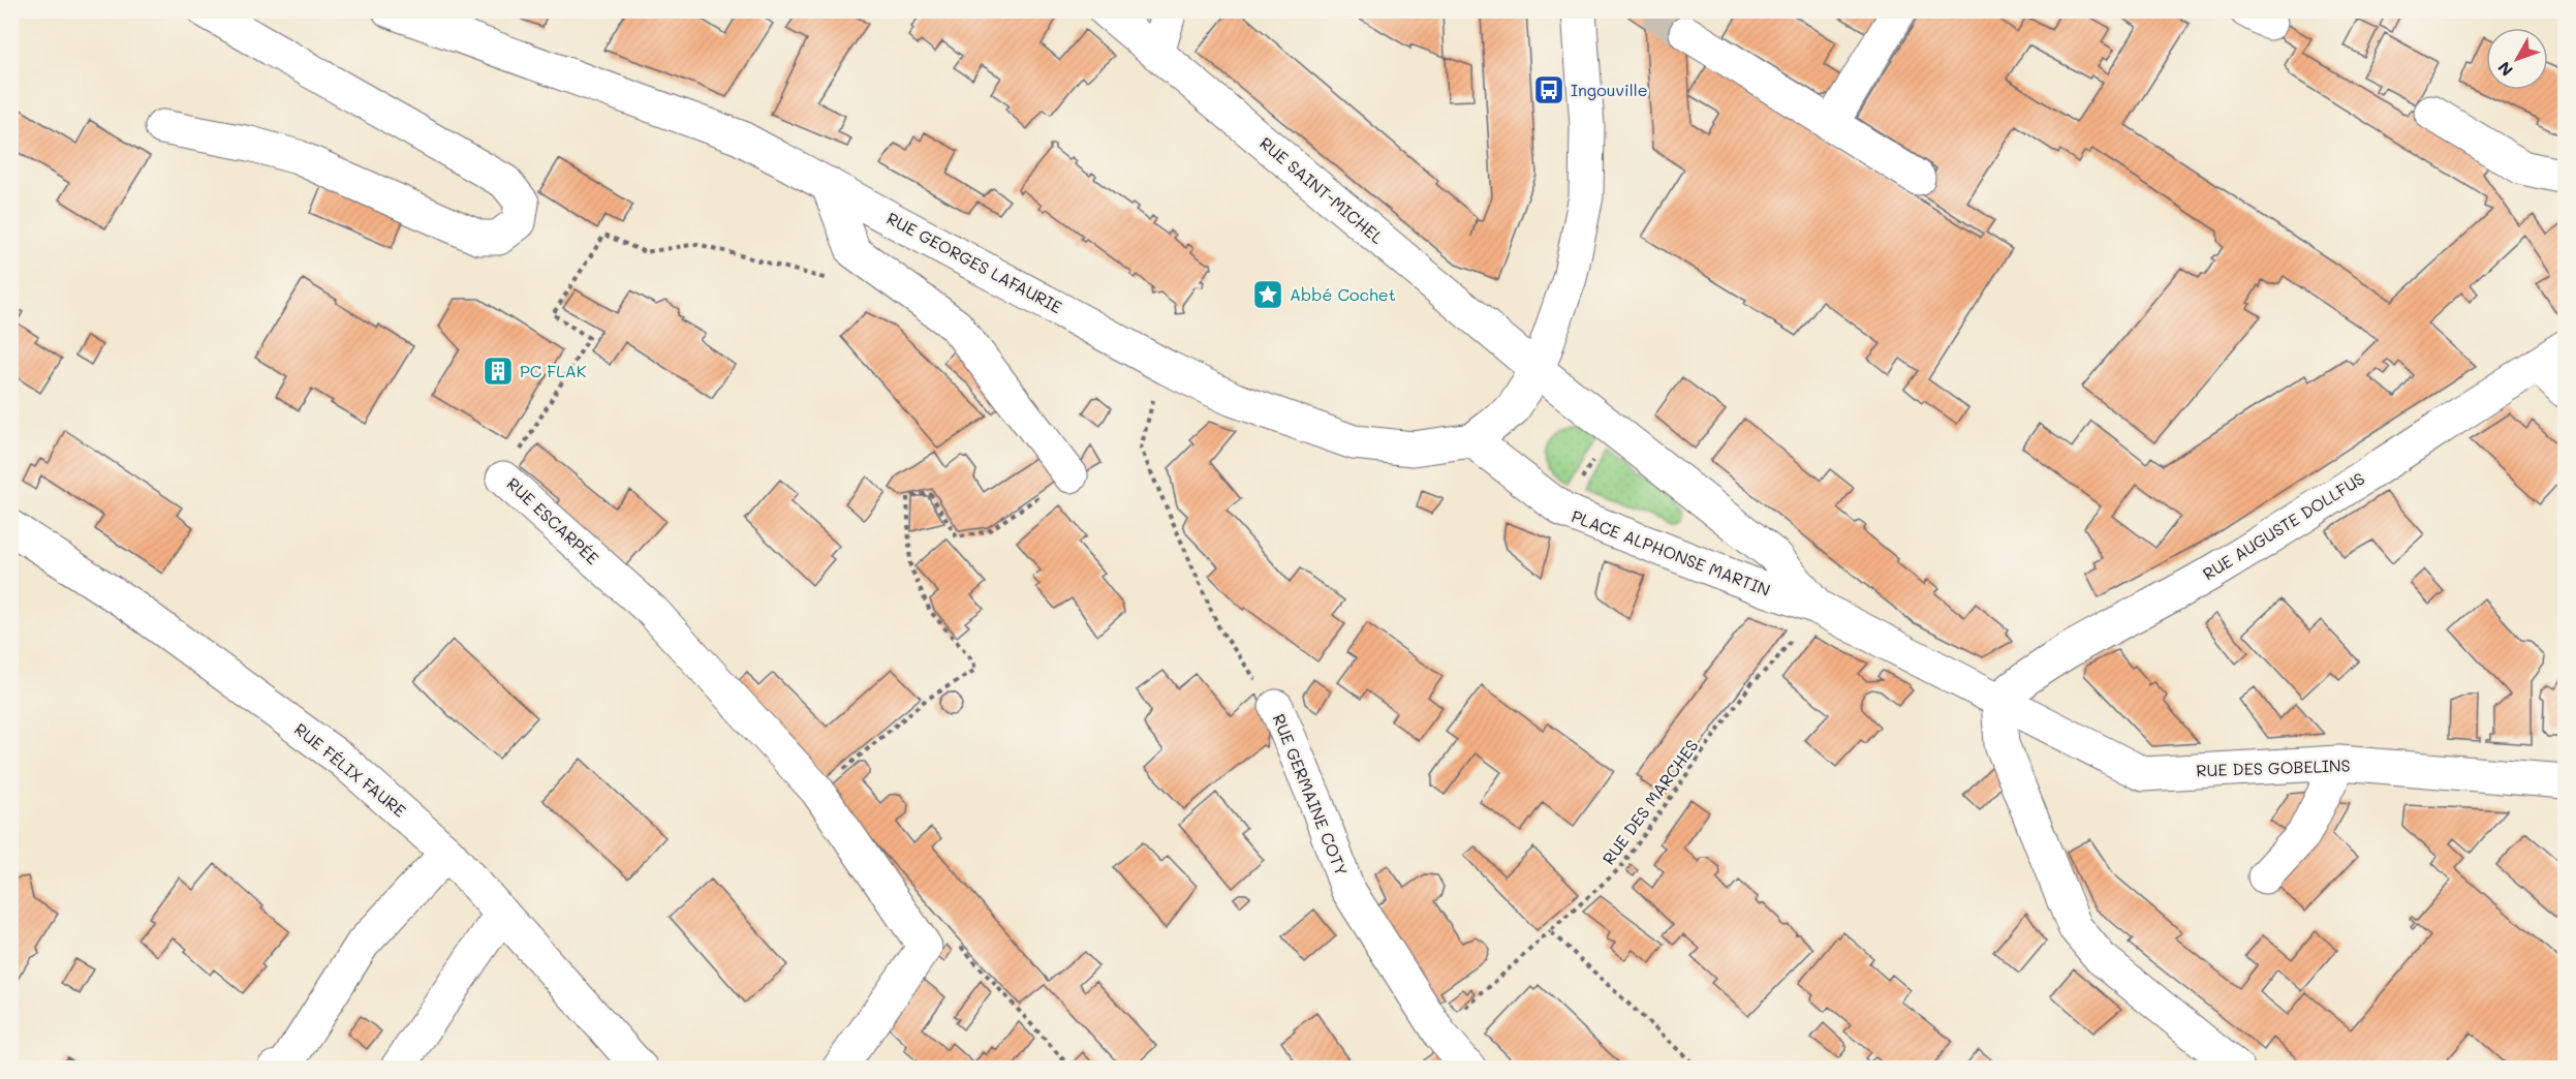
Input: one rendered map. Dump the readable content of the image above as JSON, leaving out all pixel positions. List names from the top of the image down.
{
  "streets": {
    "street": [
      "RUE SAINT-MICHEL",
      "RUE GEORGES LAFAURIE",
      "RUE ESCARPÉE",
      "RUE AUGUSTE DOLLFUS",
      "PLACE ALPHONSE MARTIN",
      "RUE DES GOBELINS",
      "RUE FÉLIX FAURE",
      "RUE GERMAINE COTY"
    ],
    "path": ["RUE DES MARCHES"]
  },
  "crossings": [
    ["RUE SAINT-MICHEL", "PLACE ALPHONSE MARTIN"],
    ["RUE GEORGES LAFAURIE", "PLACE ALPHONSE MARTIN"],
    ["RUE AUGUSTE DOLLFUS", "PLACE ALPHONSE MARTIN"],
    ["RUE AUGUSTE DOLLFUS", "RUE DES GOBELINS"],
    ["PLACE ALPHONSE MARTIN", "RUE DES GOBELINS"],
    ["PLACE ALPHONSE MARTIN", "RUE DES MARCHES"]
  ],
  "places": {
    "bus stop": ["Ingouville"],
    "place": ["Abbé Cochet"],
    "building": ["PC FLAK"]
  },
  "north": "bottom left"
}
